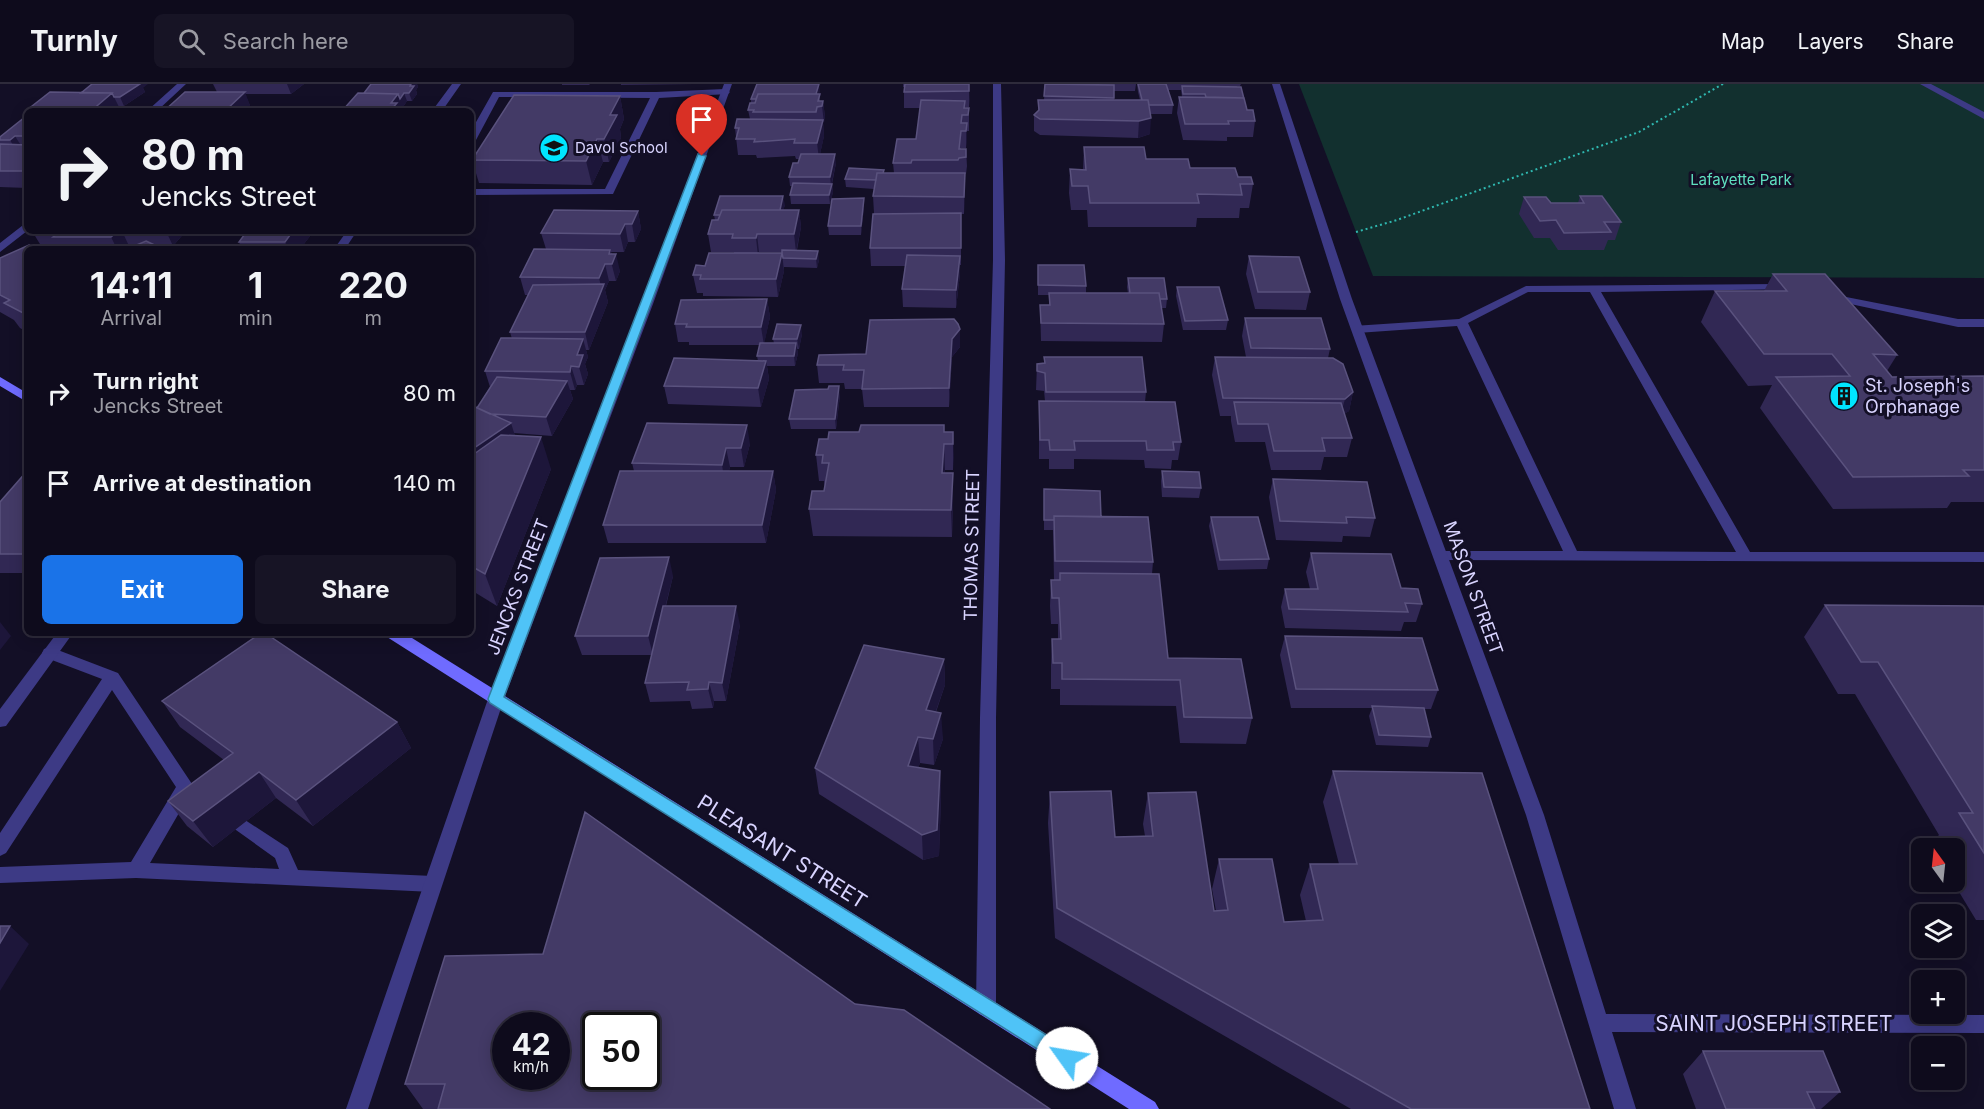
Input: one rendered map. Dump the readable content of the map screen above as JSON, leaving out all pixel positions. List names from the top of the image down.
{
  "streets": {
    "main road": ["PLEASANT STREET"],
    "street": [
      "THOMAS STREET",
      "JENCKS STREET",
      "MASON STREET",
      "SAINT JOSEPH STREET"
    ]
  },
  "crossings": [
    ["THOMAS STREET", "PLEASANT STREET"],
    ["JENCKS STREET", "PLEASANT STREET"],
    ["MASON STREET", "SAINT JOSEPH STREET"]
  ],
  "parks": ["Lafayette Park"],
  "places": {
    "school or university": ["Davol School"],
    "building": ["St. Joseph's Orphanage"]
  },
  "north": "top",
  "page": {
    "header": "Turnly",
    "search": "Search here",
    "nav": ["Map", "Layers", "Share"],
    "turn": ["80 m", "Jencks Street"],
    "eta": [
      "14:11",
      "Arrival",
      "1",
      "min",
      "220",
      "m"
    ],
    "list": [
      {
        "name": "Turn right",
        "note": "Jencks Street",
        "value": "80 m"
      },
      {
        "name": "Arrive at destination",
        "value": "140 m"
      }
    ],
    "buttons": ["Exit", "Share"],
    "map_buttons": ["+", "−"],
    "speed": "42 km/h",
    "limit": "50"
  }
}
